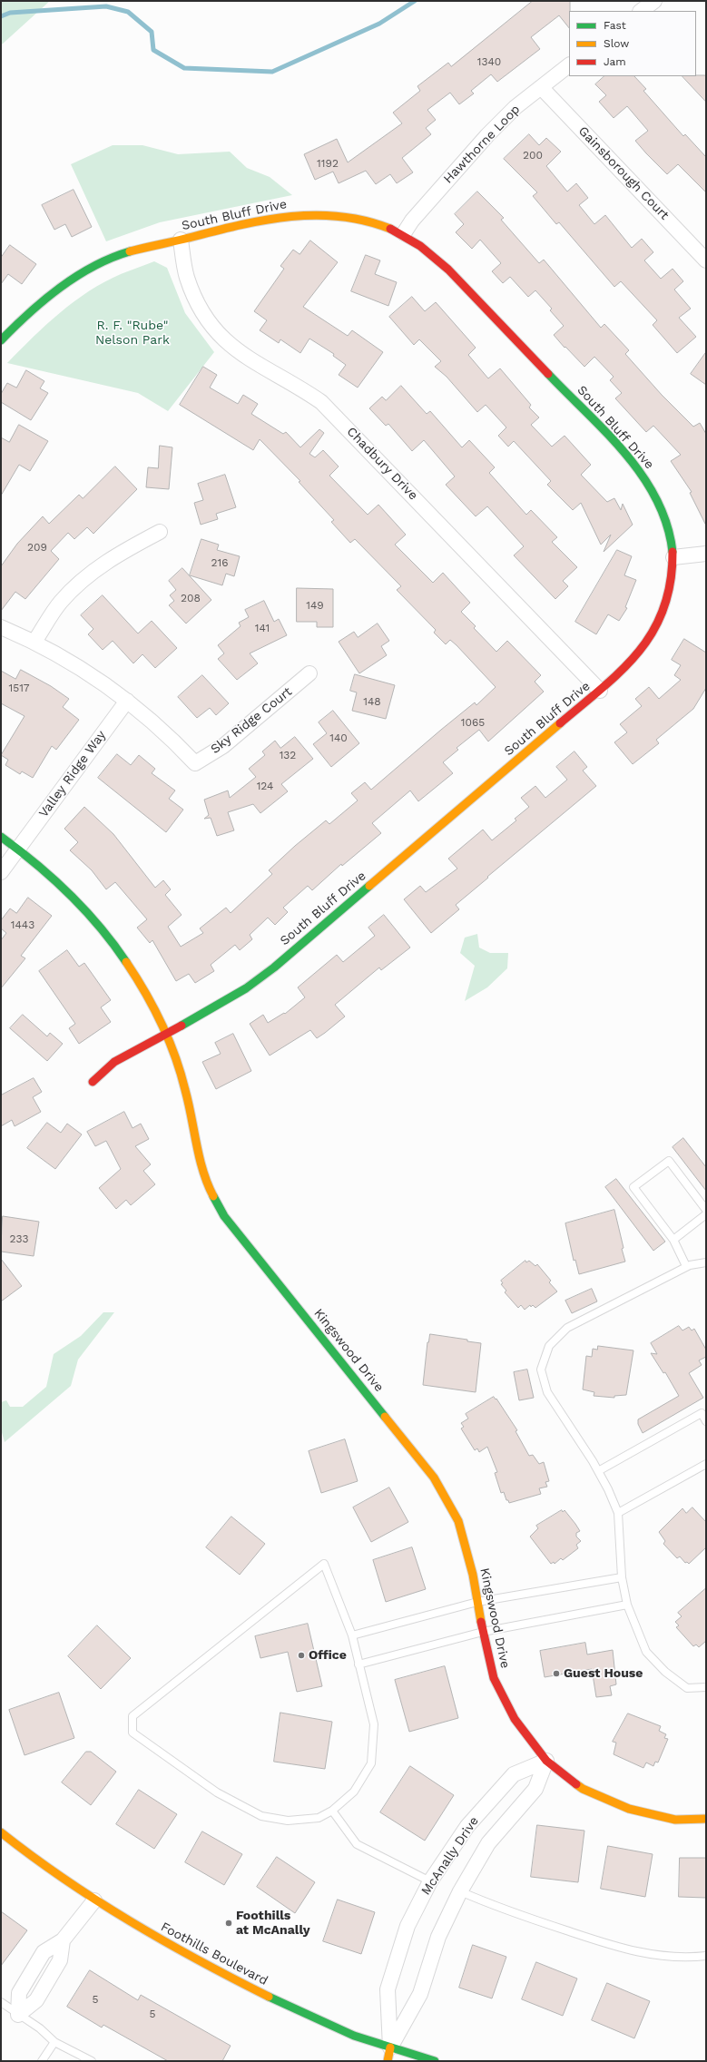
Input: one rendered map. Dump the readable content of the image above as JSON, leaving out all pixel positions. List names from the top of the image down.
{
  "streets": {
    "street": [
      "Hawthorne Loop",
      "Gainsborough Court",
      "South Bluff Drive",
      "Chadbury Drive",
      "Sky Ridge Court",
      "Valley Ridge Way",
      "Kingswood Drive",
      "McAnally Drive",
      "Foothills Boulevard"
    ]
  },
  "crossings": [
    ["Hawthorne Loop", "Gainsborough Court"],
    ["Hawthorne Loop", "South Bluff Drive"],
    ["South Bluff Drive", "Chadbury Drive"],
    ["South Bluff Drive", "Kingswood Drive"],
    ["Sky Ridge Court", "Valley Ridge Way"],
    ["Valley Ridge Way", "Kingswood Drive"],
    ["Kingswood Drive", "McAnally Drive"],
    ["McAnally Drive", "Foothills Boulevard"]
  ],
  "parks": ["R. F. \"Rube\" Nelson Park"],
  "places": ["Office", "Guest House", "Foothills at McAnally"],
  "house_numbers": [
    "1340",
    "200",
    "1192",
    "209",
    "216",
    "208",
    "149",
    "141",
    "1517",
    "148",
    "1065",
    "140",
    "132",
    "124",
    "1443",
    "233",
    "5",
    "5"
  ],
  "legend": ["Fast", "Slow", "Jam"]
}
